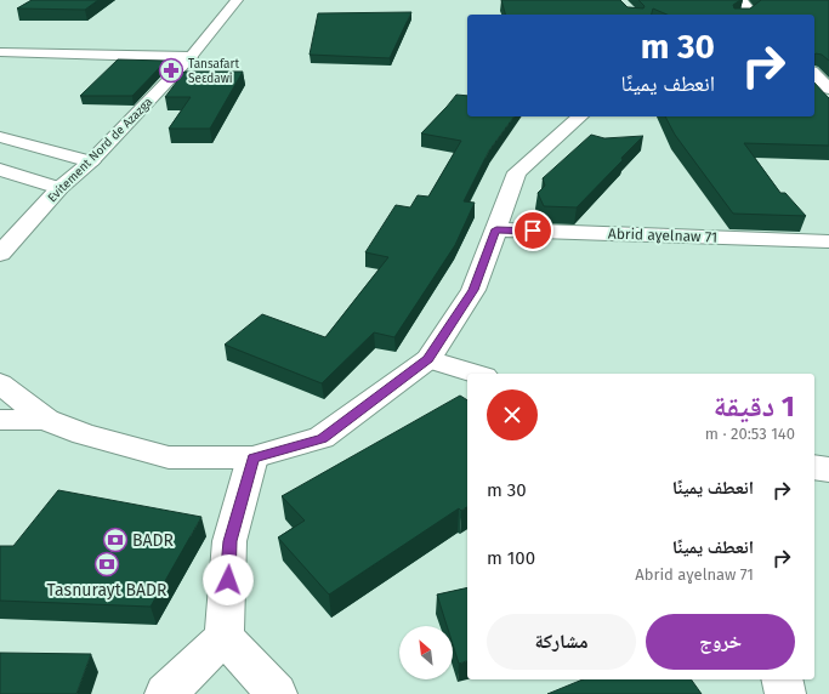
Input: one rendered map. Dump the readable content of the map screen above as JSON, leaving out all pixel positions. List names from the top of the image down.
{
  "streets": {
    "main road": ["Evitement Nord de Azazga", "Abrid aɣelnaw 71"]
  },
  "places": {
    "pharmacy": ["Tansafart Seɛdawi"],
    "bank": ["BADR", "Tasnurayt BADR"]
  },
  "north": "top left",
  "page": {
    "turn": ["30 m", "انعطف يمينًا"],
    "heading": ["1 دقيقة", "140 m · 20:53"],
    "list": [
      {
        "name": "انعطف يمينًا",
        "value": "30 m"
      },
      {
        "name": "انعطف يمينًا",
        "note": "Abrid aɣelnaw 71",
        "value": "100 m"
      }
    ],
    "buttons": ["خروج", "مشاركة"]
  }
}
